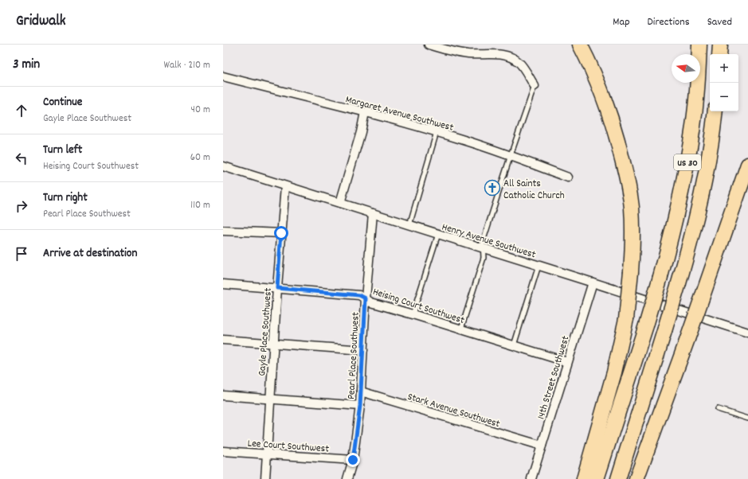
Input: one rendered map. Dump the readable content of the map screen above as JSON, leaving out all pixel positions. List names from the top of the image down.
{
  "streets": {
    "highway": ["US 30"],
    "street": [
      "Margaret Avenue Southwest",
      "Henry Avenue Southwest",
      "Heising Court Southwest",
      "Gayle Place Southwest",
      "Pearl Place Southwest",
      "14th Street Southwest",
      "Stark Avenue Southwest",
      "Lee Court Southwest"
    ]
  },
  "crossings": [
    ["Henry Avenue Southwest", "Gayle Place Southwest"],
    ["Henry Avenue Southwest", "Pearl Place Southwest"],
    ["Henry Avenue Southwest", "14th Street Southwest"],
    ["Heising Court Southwest", "Gayle Place Southwest"],
    ["Heising Court Southwest", "Pearl Place Southwest"],
    ["Heising Court Southwest", "14th Street Southwest"],
    ["Gayle Place Southwest", "Lee Court Southwest"],
    ["Pearl Place Southwest", "Stark Avenue Southwest"],
    ["Pearl Place Southwest", "Lee Court Southwest"],
    ["14th Street Southwest", "Stark Avenue Southwest"]
  ],
  "places": {
    "church": ["All Saints Catholic Church"]
  },
  "north": "left",
  "page": {
    "header": "Gridwalk",
    "nav": ["Map", "Directions", "Saved"],
    "heading": ["3 min", "Walk · 210 m"],
    "map_buttons": ["+", "−"],
    "list": [
      ["Continue", "Gayle Place Southwest", "40 m"],
      ["Turn left", "Heising Court Southwest", "60 m"],
      ["Turn right", "Pearl Place Southwest", "110 m"],
      "Arrive at destination"
    ]
  }
}
